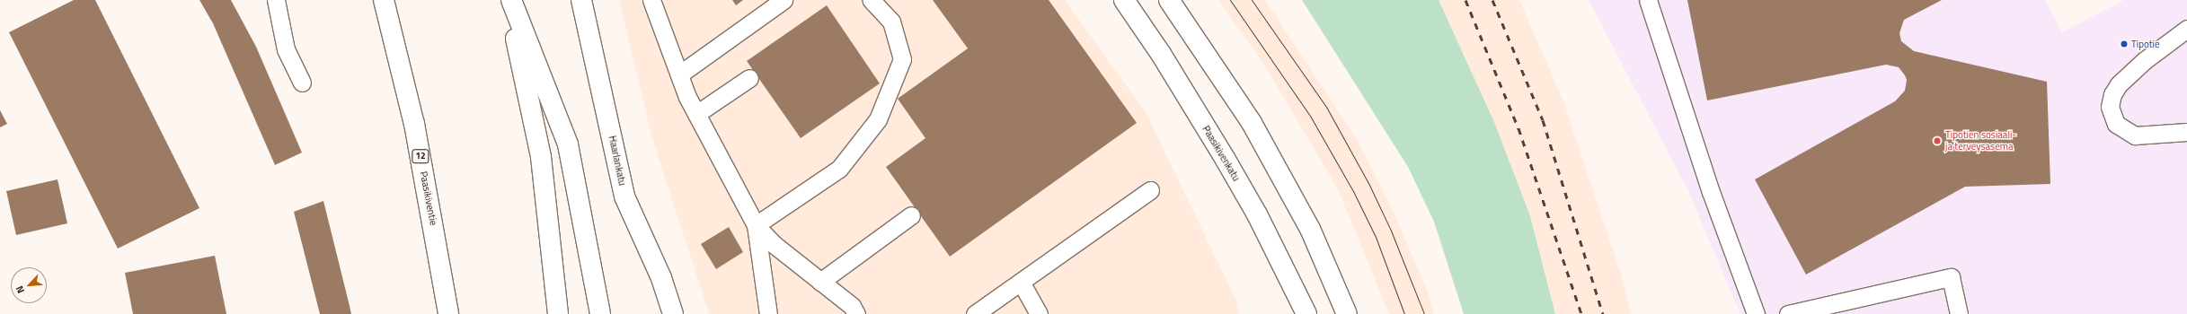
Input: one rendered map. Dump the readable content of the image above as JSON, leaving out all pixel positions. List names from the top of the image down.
{
  "streets": {
    "main road": [
      "Paasikivenkatu",
      "12",
      "Haarlankatu",
      "Paasikiventie"
    ]
  },
  "places": ["Tipotie", "Tipotien sosiaali- ja terveysasema"],
  "north": "bottom left"
}
